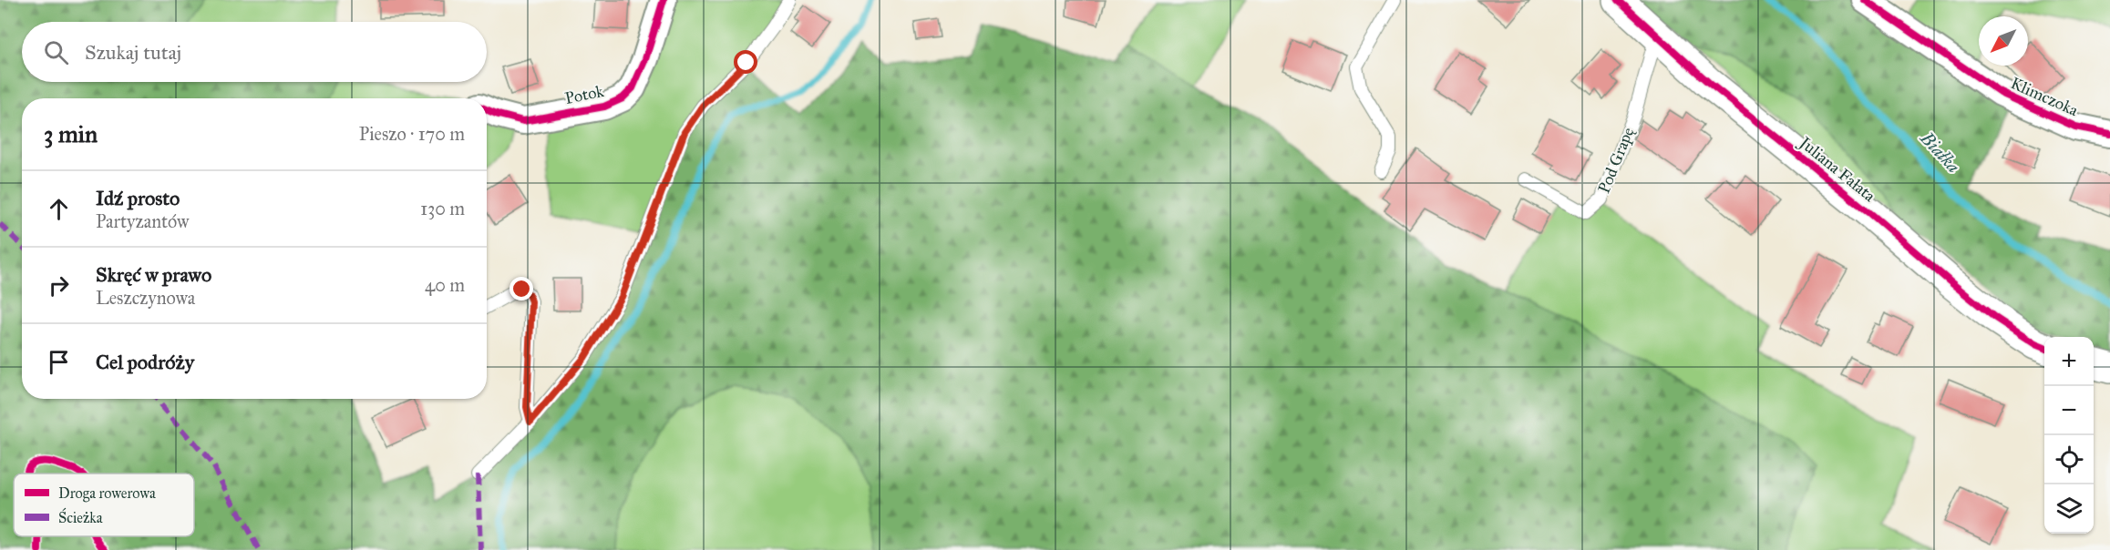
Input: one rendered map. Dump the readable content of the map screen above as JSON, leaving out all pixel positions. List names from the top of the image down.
{
  "streets": {
    "street": ["Potok", "Klimczoka", "Juliana Fałata"],
    "lane": ["Pod Grapę"]
  },
  "crossings": [
    ["Pod Grapę", "Juliana Fałata"]
  ],
  "water": ["Białka"],
  "legend": ["Droga rowerowa", "Ścieżka"],
  "north": "bottom left",
  "page": {
    "search": "Szukaj tutaj",
    "heading": ["3 min", "Pieszo · 170 m"],
    "list": [
      ["Idź prosto", "Partyzantów", "130 m"],
      ["Skręć w prawo", "Leszczynowa", "40 m"],
      "Cel podróży"
    ],
    "map_buttons": ["+", "−"]
  }
}
